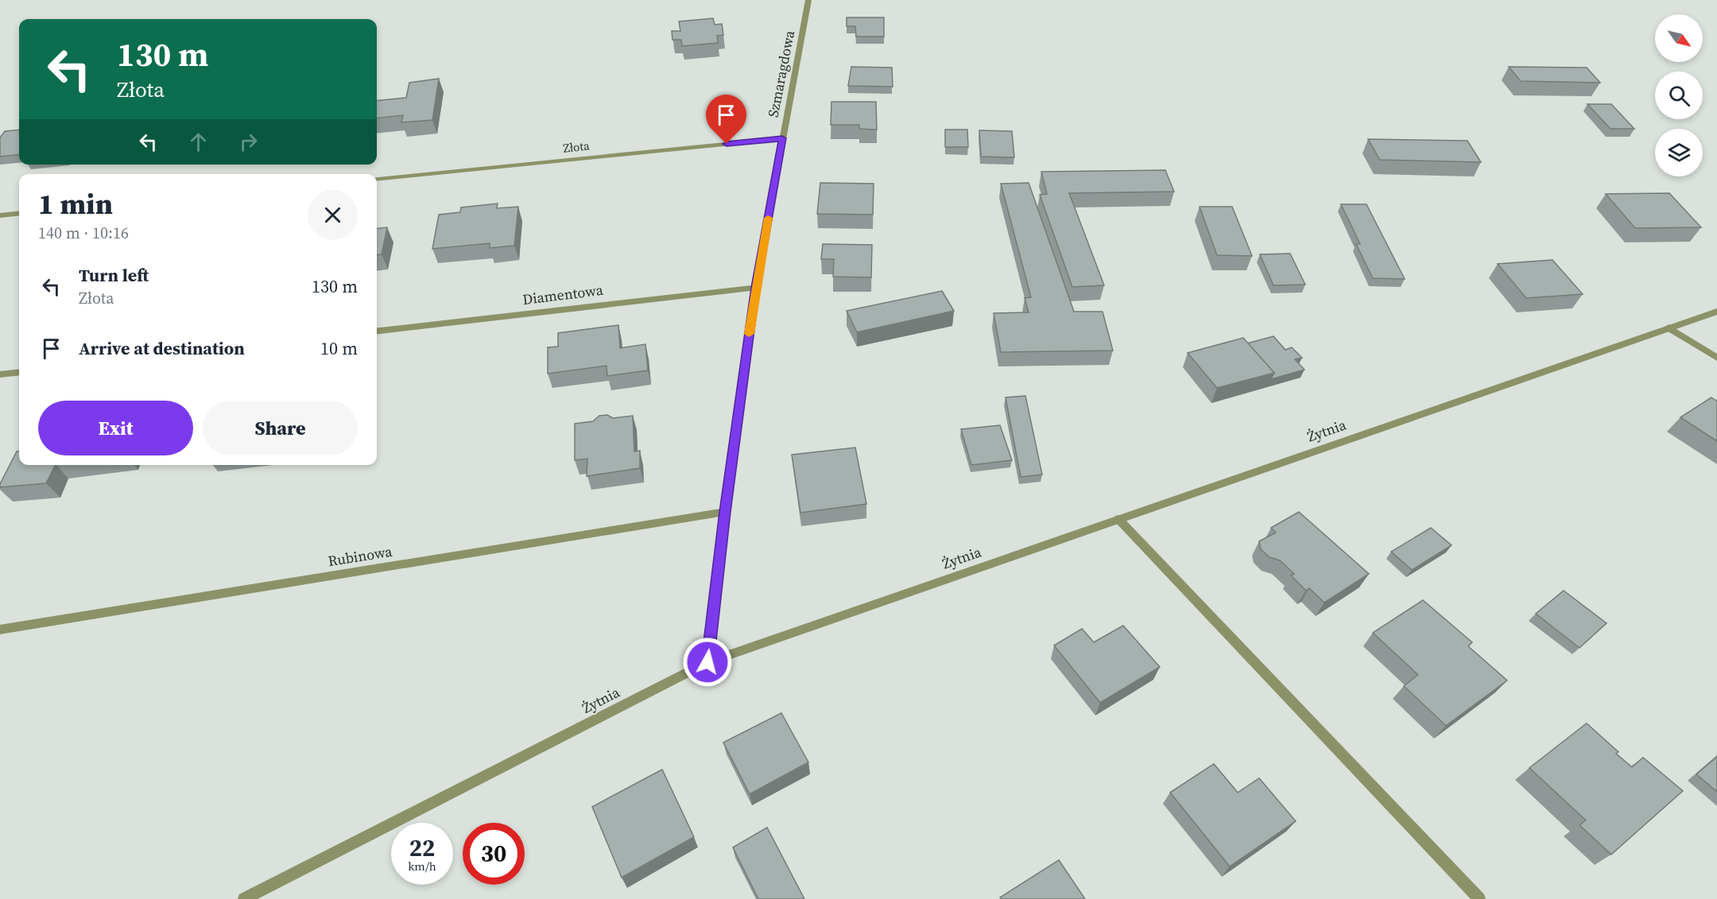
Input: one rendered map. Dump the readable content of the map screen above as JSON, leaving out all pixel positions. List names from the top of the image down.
{
  "streets": {
    "street": [
      "Szmaragdowa",
      "Złota",
      "Diamentowa",
      "Żytnia",
      "Rubinowa"
    ]
  },
  "crossings": [
    ["Szmaragdowa", "Złota"],
    ["Szmaragdowa", "Diamentowa"],
    ["Szmaragdowa", "Żytnia"],
    ["Szmaragdowa", "Rubinowa"]
  ],
  "north": "bottom right",
  "page": {
    "turn": ["130 m", "Złota"],
    "heading": ["1 min", "140 m · 10:16"],
    "list": [
      {
        "name": "Turn left",
        "note": "Złota",
        "value": "130 m"
      },
      {
        "name": "Arrive at destination",
        "value": "10 m"
      }
    ],
    "buttons": ["Exit", "Share"],
    "speed": "22 km/h",
    "limit": "30"
  }
}
